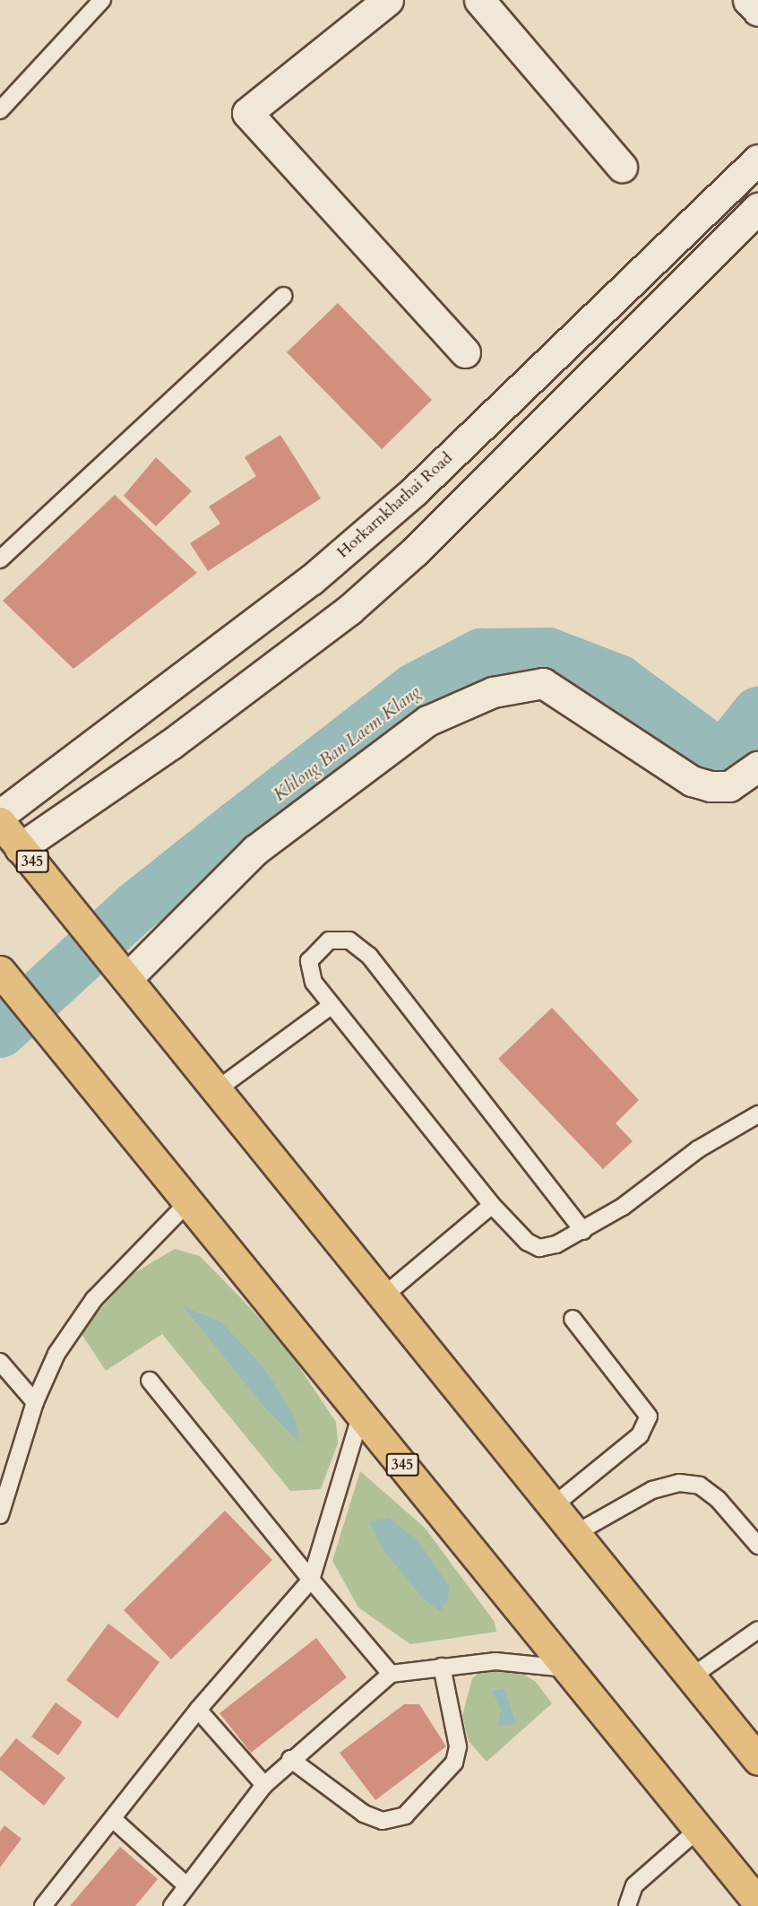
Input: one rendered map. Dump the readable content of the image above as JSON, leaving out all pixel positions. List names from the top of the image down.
{
  "streets": {
    "main road": ["345"],
    "street": ["Horkarnkhathai Road"]
  },
  "water": ["Khlong Ban Laem Klang"]
}
